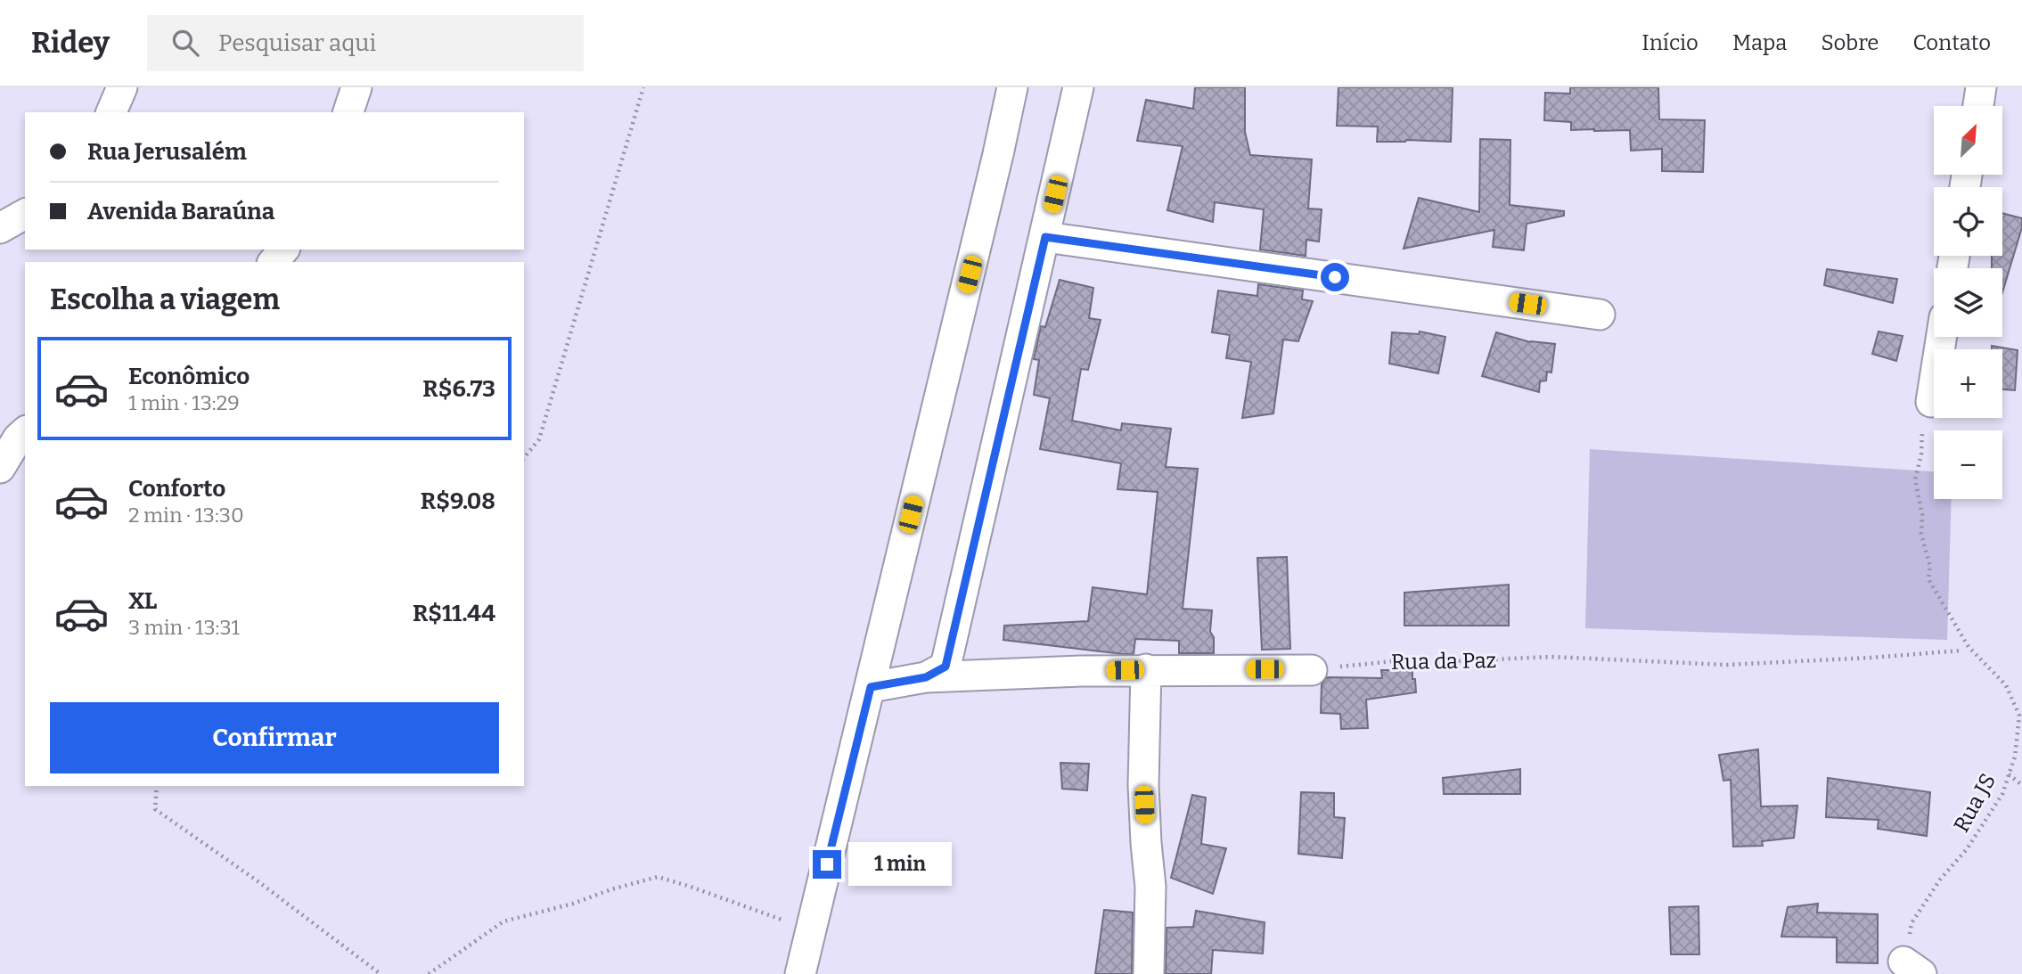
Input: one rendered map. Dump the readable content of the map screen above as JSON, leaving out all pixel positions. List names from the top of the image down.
{
  "streets": {
    "path": ["Rua da Paz", "Rua JS"]
  },
  "north": "top right",
  "page": {
    "header": "Ridey",
    "search": "Pesquisar aqui",
    "nav": [
      "Início",
      "Mapa",
      "Sobre",
      "Contato"
    ],
    "map_buttons": ["+", "−"],
    "banner": ["Rua Jerusalém", "Avenida Baraúna"],
    "heading": "Escolha a viagem",
    "list": [
      {
        "name": "Econômico",
        "note": "1 min · 13:29",
        "value": "R$6.73"
      },
      {
        "name": "Conforto",
        "note": "2 min · 13:30",
        "value": "R$9.08"
      },
      {
        "name": "XL",
        "note": "3 min · 13:31",
        "value": "R$11.44"
      }
    ],
    "buttons": "Confirmar",
    "bubble": "1 min"
  }
}
